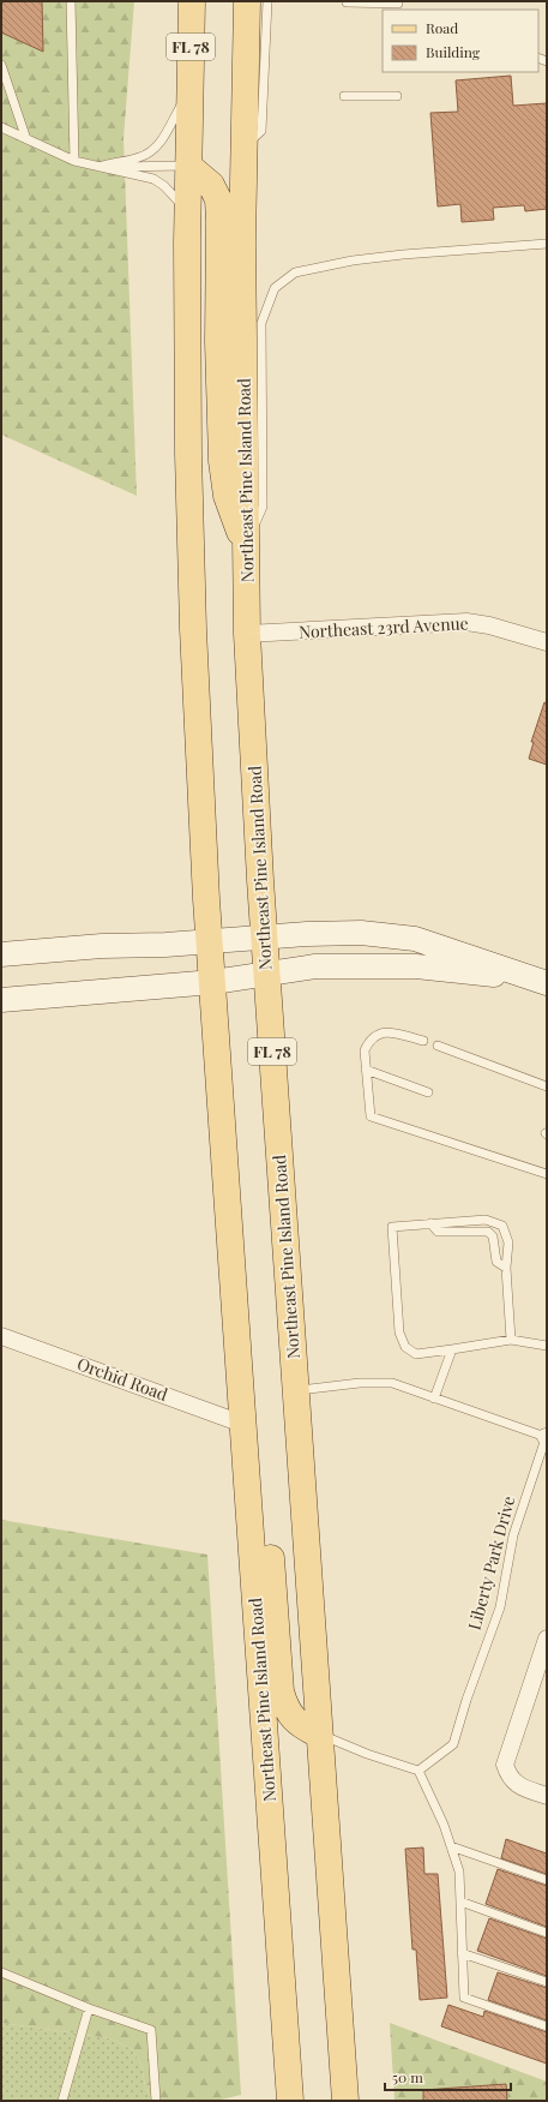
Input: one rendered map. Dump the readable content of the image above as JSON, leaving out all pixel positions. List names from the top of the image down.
{
  "streets": {
    "main road": ["FL 78", "Northeast Pine Island Road"],
    "street": ["Northeast 23rd Avenue", "Orchid Road"],
    "lane": ["Liberty Park Drive"]
  },
  "crossings": [
    ["Northeast Pine Island Road", "Northeast 23rd Avenue"],
    ["Northeast Pine Island Road", "Orchid Road"]
  ],
  "legend": ["Road", "Building"],
  "scale_bar": "50 m"
}
